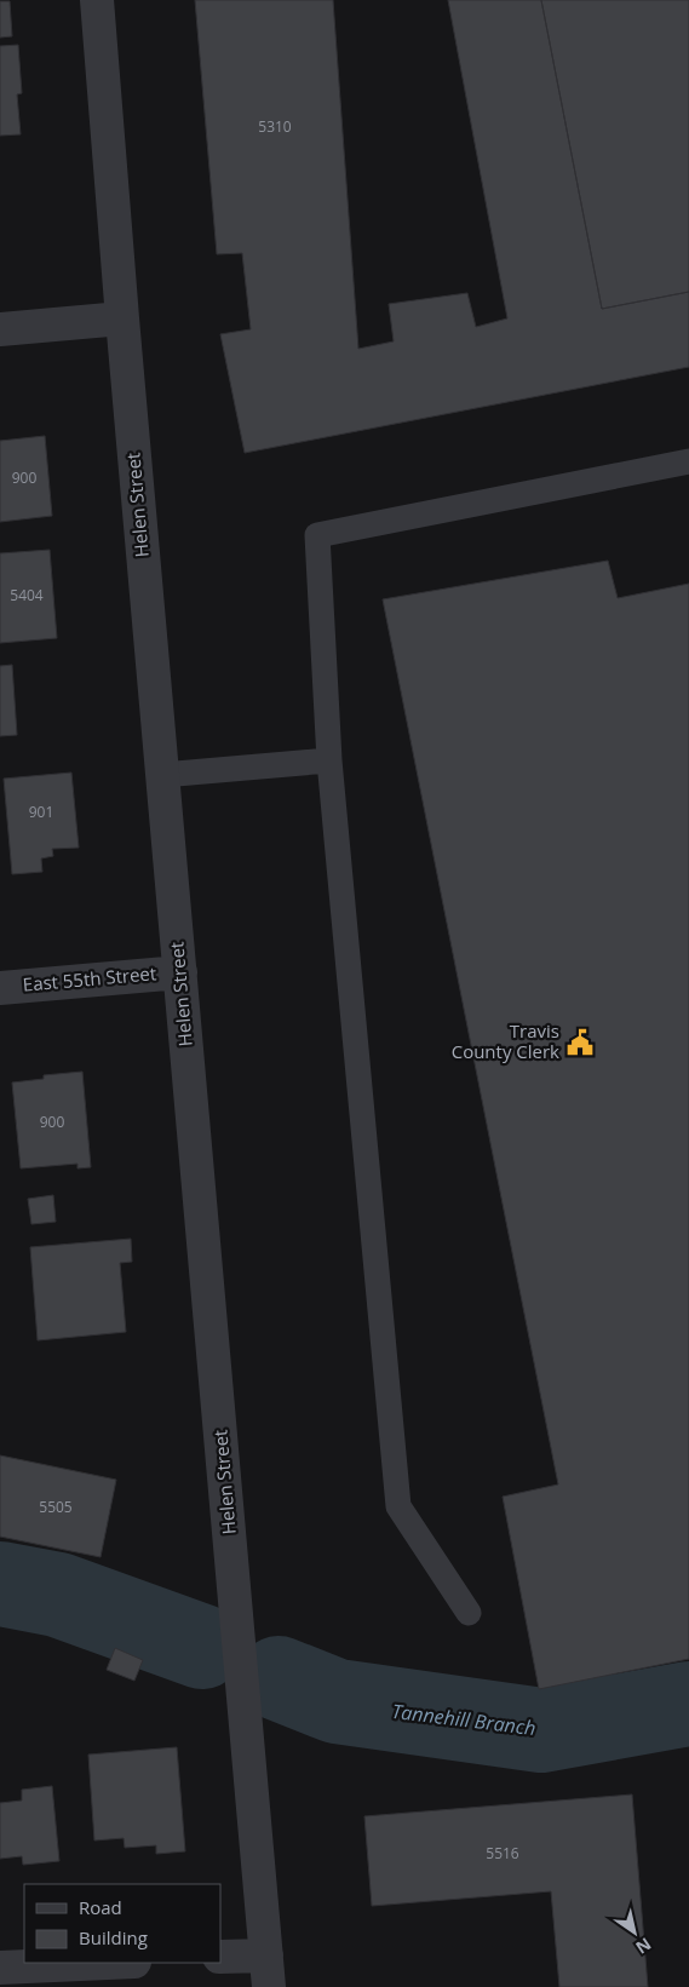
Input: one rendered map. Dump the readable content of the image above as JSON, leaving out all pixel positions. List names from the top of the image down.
{
  "streets": {
    "street": ["Helen Street", "East 55th Street"]
  },
  "crossings": [
    ["Helen Street", "East 55th Street"]
  ],
  "water": ["Tannehill Branch"],
  "places": {
    "public building": ["Travis County Clerk"]
  },
  "house_numbers": [
    "5310",
    "900",
    "5404",
    "901",
    "900",
    "5505",
    "5516"
  ],
  "legend": ["Road", "Building"],
  "north": "bottom right"
}
